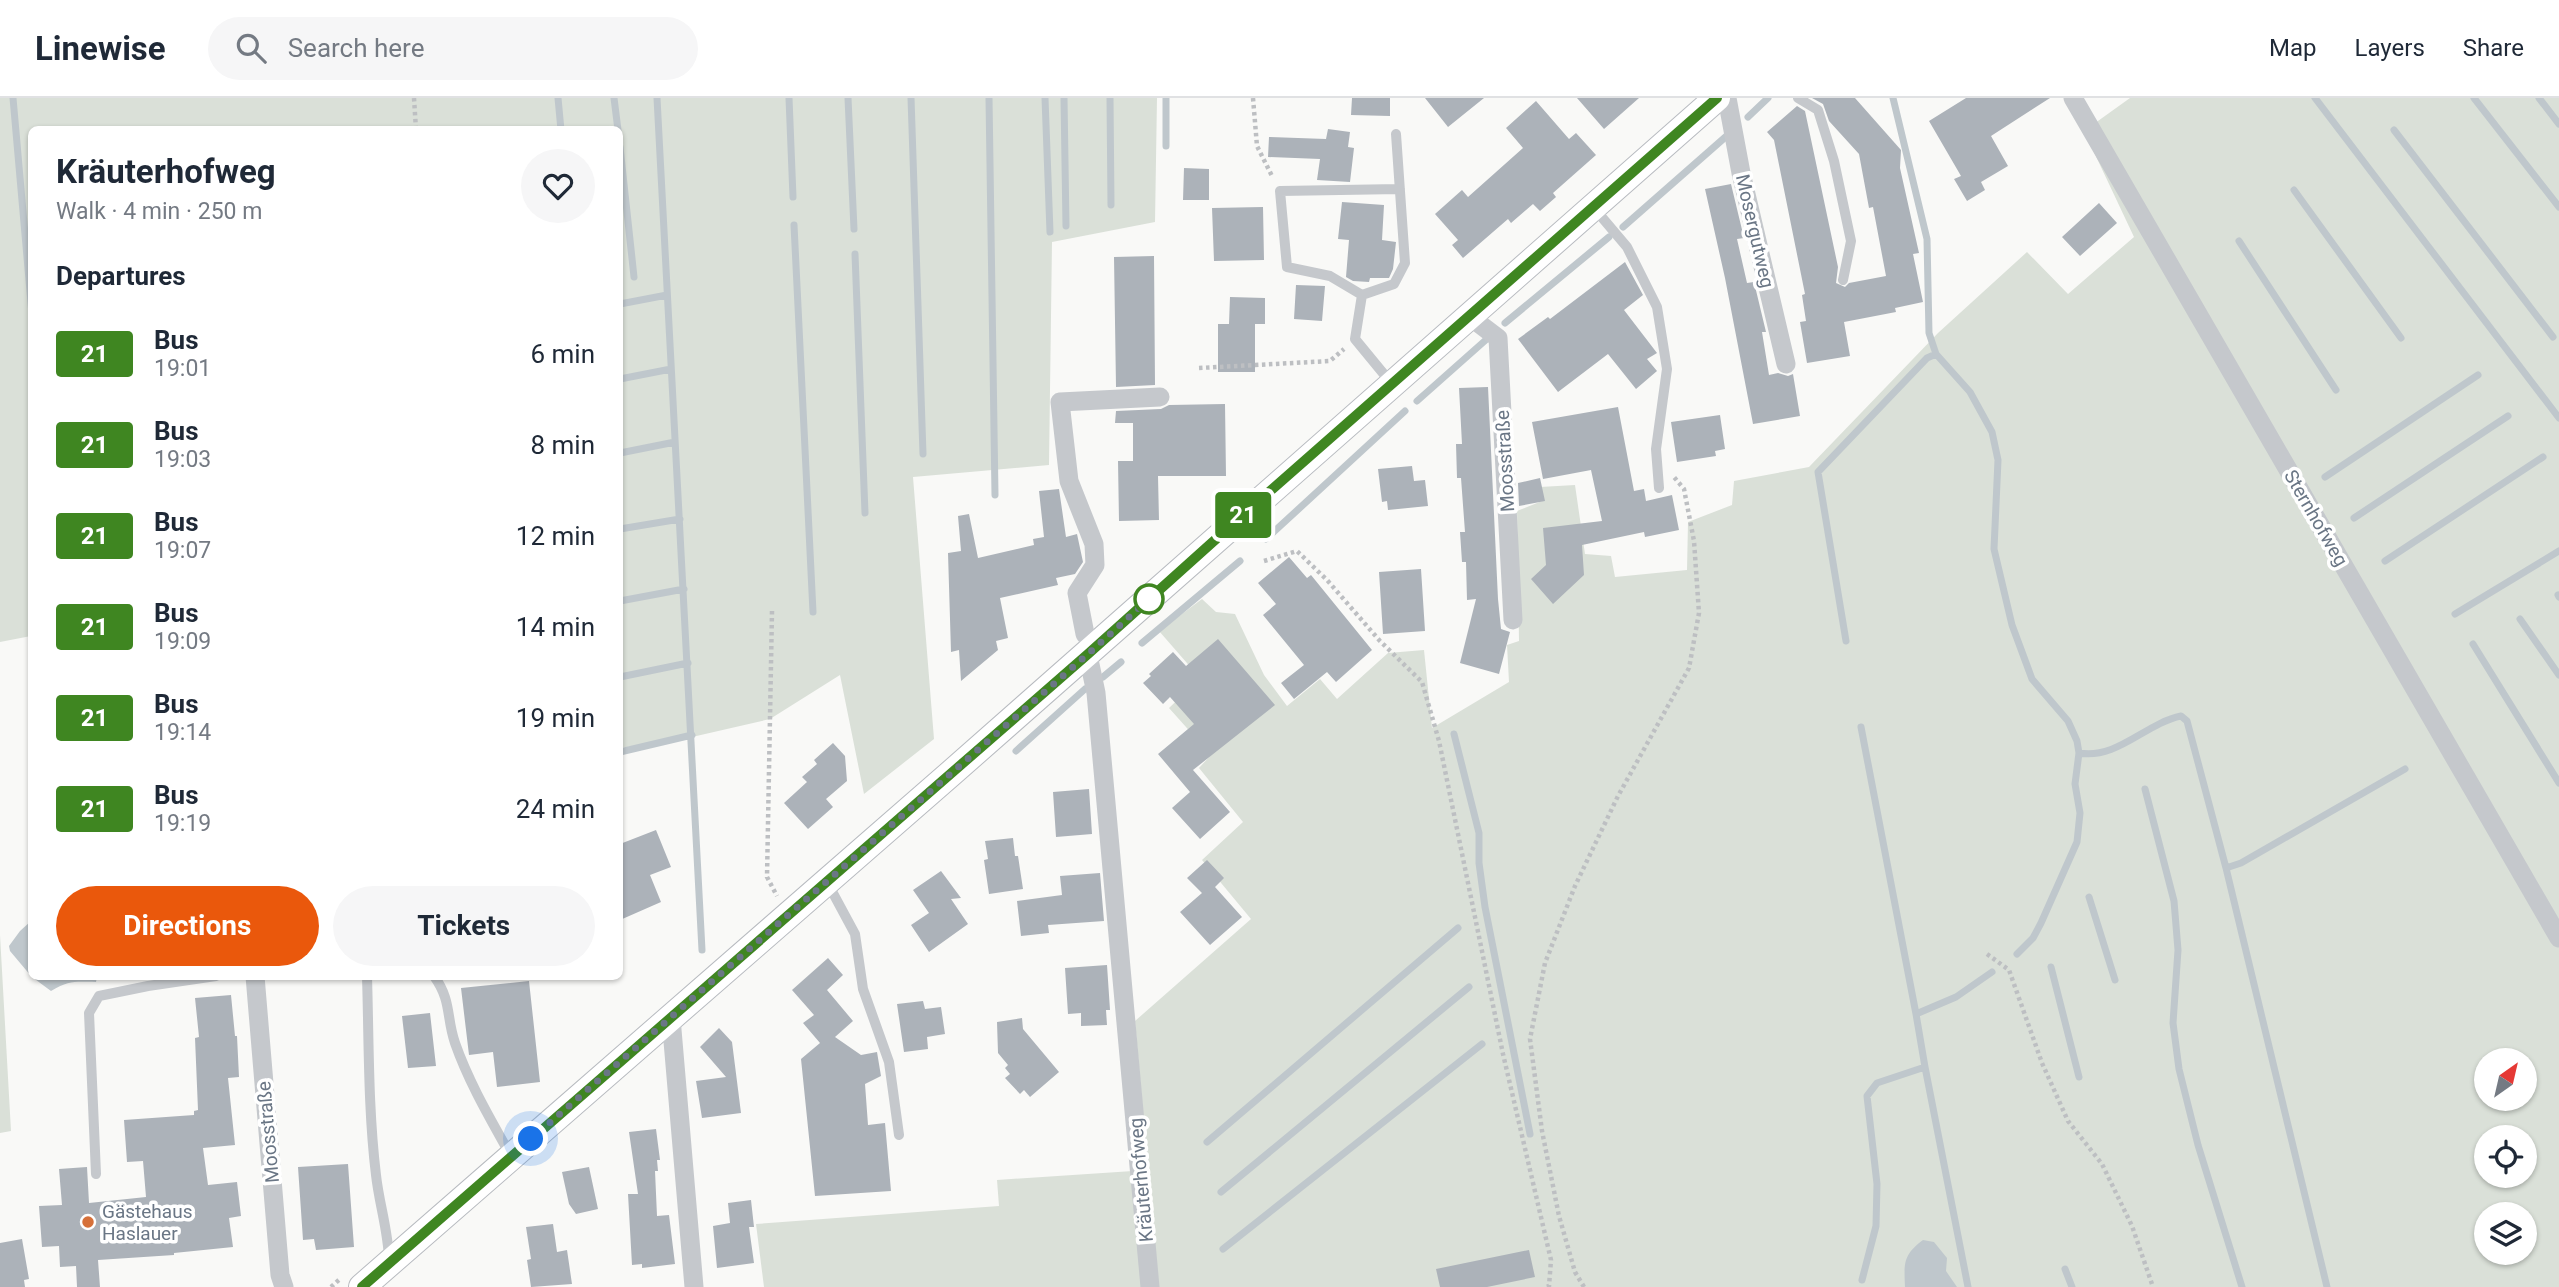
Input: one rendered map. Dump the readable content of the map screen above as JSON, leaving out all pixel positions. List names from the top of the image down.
{
  "streets": {
    "street": [
      "Mosergutweg",
      "Moosstraße",
      "Sternhofweg",
      "Kräuterhofweg"
    ]
  },
  "places": ["Gästehaus Haslauer"],
  "lines": ["bus line 21"],
  "north": "top right",
  "page": {
    "header": "Linewise",
    "search": "Search here",
    "nav": ["Map", "Layers", "Share"],
    "on_map": "21",
    "heading": [
      ["Kräuterhofweg", "Walk · 4 min · 250 m"],
      "Departures"
    ],
    "list": [
      {
        "mark": "21",
        "name": "Bus",
        "note": "19:01",
        "value": "6 min"
      },
      {
        "mark": "21",
        "name": "Bus",
        "note": "19:03",
        "value": "8 min"
      },
      {
        "mark": "21",
        "name": "Bus",
        "note": "19:07",
        "value": "12 min"
      },
      {
        "mark": "21",
        "name": "Bus",
        "note": "19:09",
        "value": "14 min"
      },
      {
        "mark": "21",
        "name": "Bus",
        "note": "19:14",
        "value": "19 min"
      },
      {
        "mark": "21",
        "name": "Bus",
        "note": "19:19",
        "value": "24 min"
      }
    ],
    "buttons": ["Directions", "Tickets"]
  }
}
